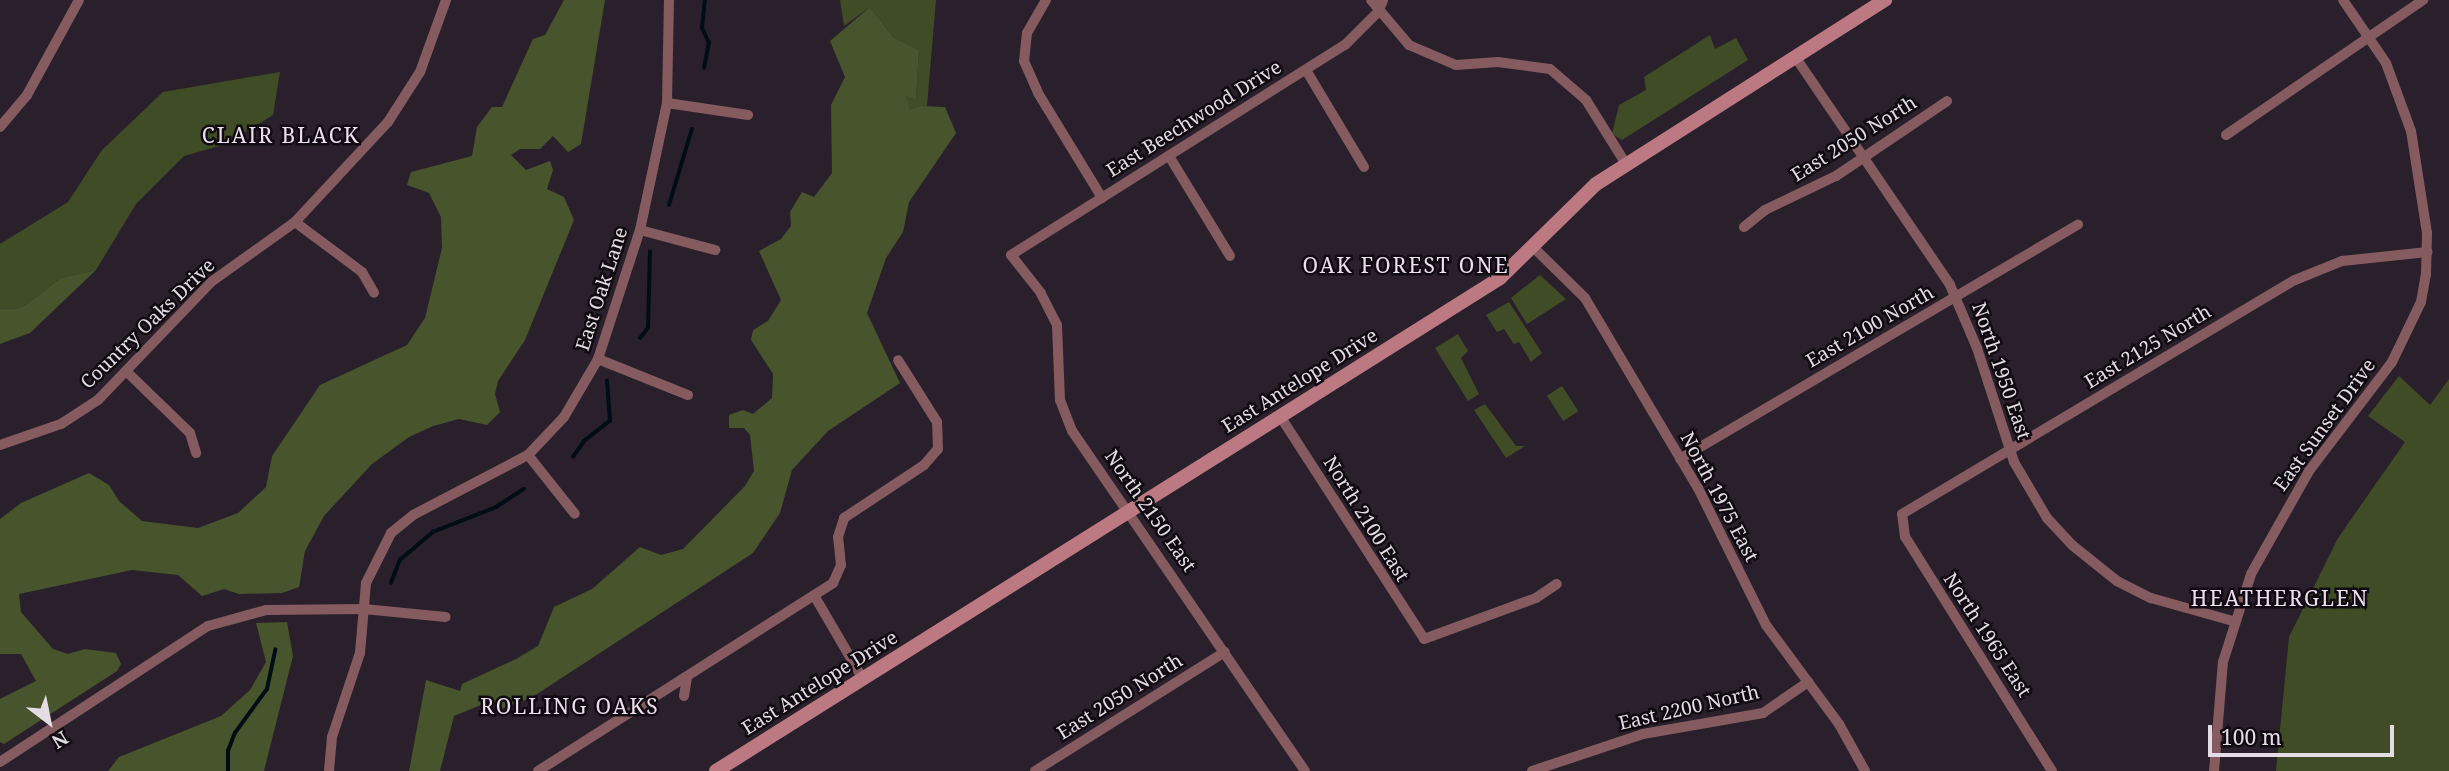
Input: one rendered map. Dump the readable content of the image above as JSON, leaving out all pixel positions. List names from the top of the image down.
{
  "streets": {
    "main road": ["East Antelope Drive"],
    "street": [
      "East Beechwood Drive",
      "East 2050 North",
      "East Oak Lane",
      "Country Oaks Drive",
      "East 2100 North",
      "East 2125 North",
      "North 1950 East",
      "East Sunset Drive",
      "North 1975 East",
      "North 2150 East",
      "North 2100 East",
      "North 1965 East",
      "East 2200 North"
    ]
  },
  "crossings": [
    ["East Beechwood Drive", "North 2150 East"],
    ["East 2050 North", "North 1950 East"],
    ["East 2050 North", "North 2150 East"],
    ["East 2100 North", "North 1950 East"],
    ["East 2100 North", "North 1975 East"],
    ["East 2125 North", "North 1950 East"],
    ["East 2125 North", "East Sunset Drive"],
    ["East 2125 North", "North 1965 East"],
    ["North 1950 East", "East Antelope Drive"],
    ["North 1950 East", "East Sunset Drive"],
    ["East Antelope Drive", "North 1975 East"],
    ["East Antelope Drive", "North 2150 East"],
    ["East Antelope Drive", "North 2100 East"],
    ["North 1975 East", "East 2200 North"]
  ],
  "districts": [
    "CLAIR BLACK",
    "OAK FOREST ONE",
    "HEATHERGLEN",
    "ROLLING OAKS"
  ],
  "scale_bar": "100 m",
  "north": "bottom right"
}
